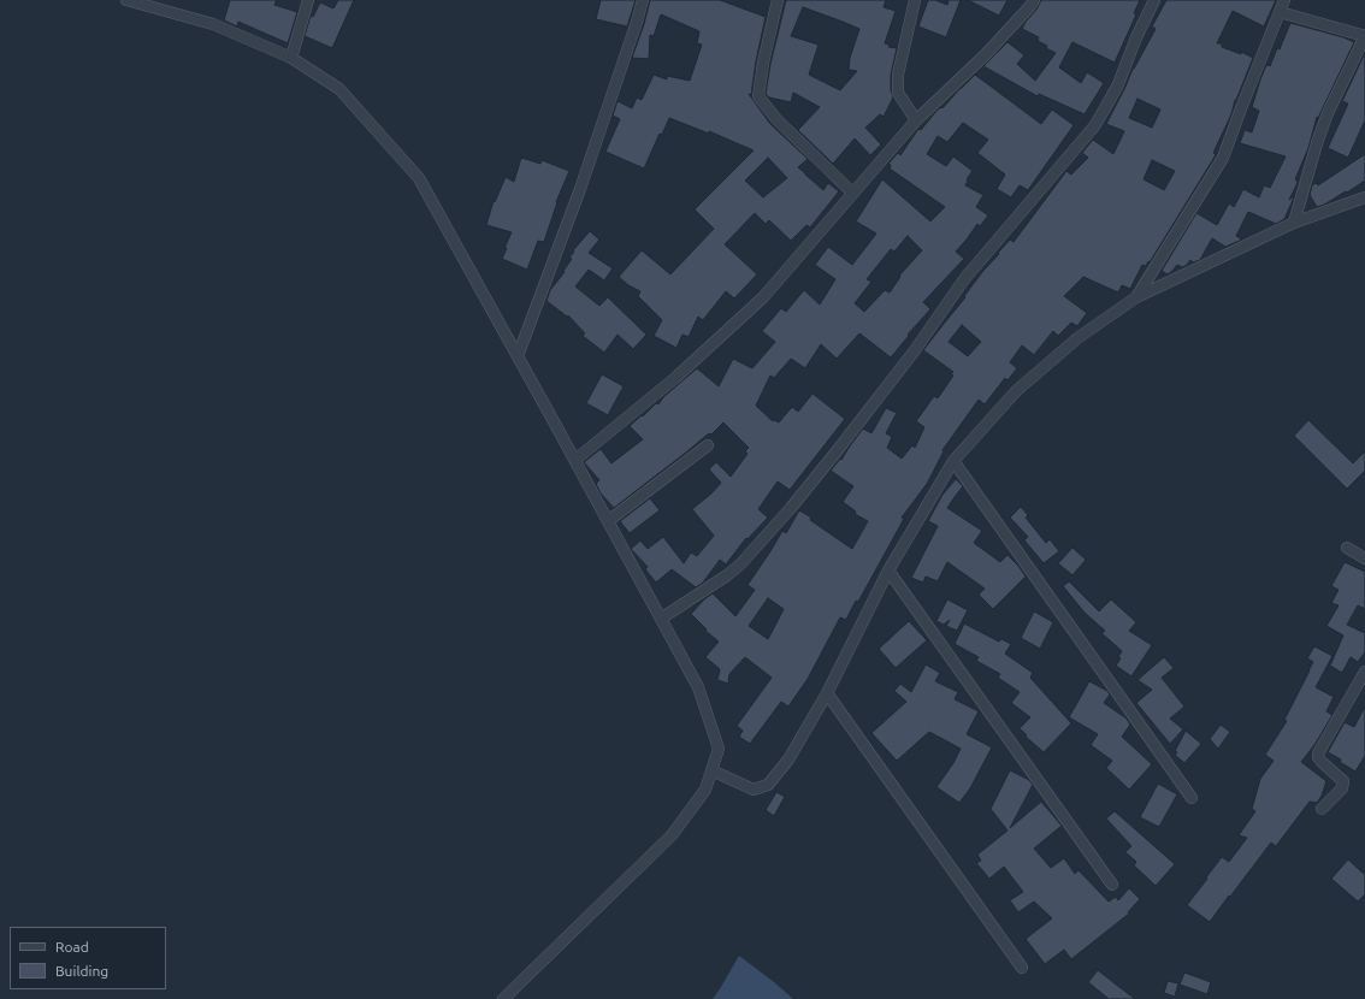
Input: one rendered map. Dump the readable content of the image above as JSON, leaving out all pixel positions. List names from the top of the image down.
{
  "legend": ["Road", "Building"]
}
